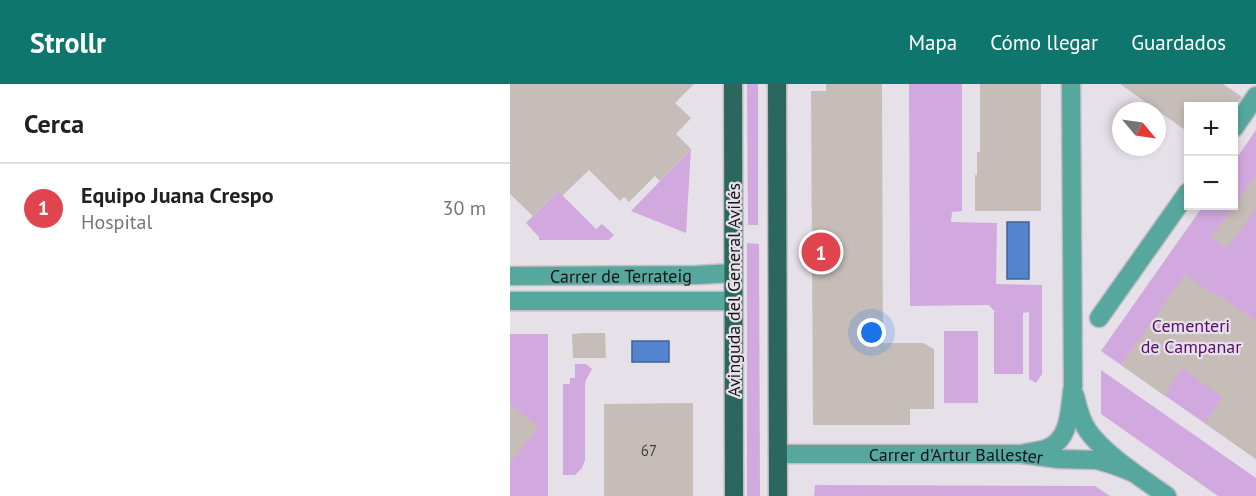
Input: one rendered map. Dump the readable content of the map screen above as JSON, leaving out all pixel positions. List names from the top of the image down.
{
  "streets": {
    "main road": ["Avinguda del General Avilés"],
    "street": ["Carrer de Terrateig", "Carrer d'Artur Ballester"]
  },
  "crossings": [
    ["Carrer de Terrateig", "Avinguda del General Avilés"]
  ],
  "parks": ["Cementeri de Campanar"],
  "house_numbers": ["67"],
  "north": "bottom right",
  "page": {
    "header": "Strollr",
    "nav": ["Mapa", "Cómo llegar", "Guardados"],
    "heading": "Cerca",
    "map_buttons": ["+", "−"],
    "list": [
      {
        "mark": "1",
        "name": "Equipo Juana Crespo",
        "note": "Hospital",
        "value": "30 m"
      }
    ],
    "pins": "1"
  }
}
